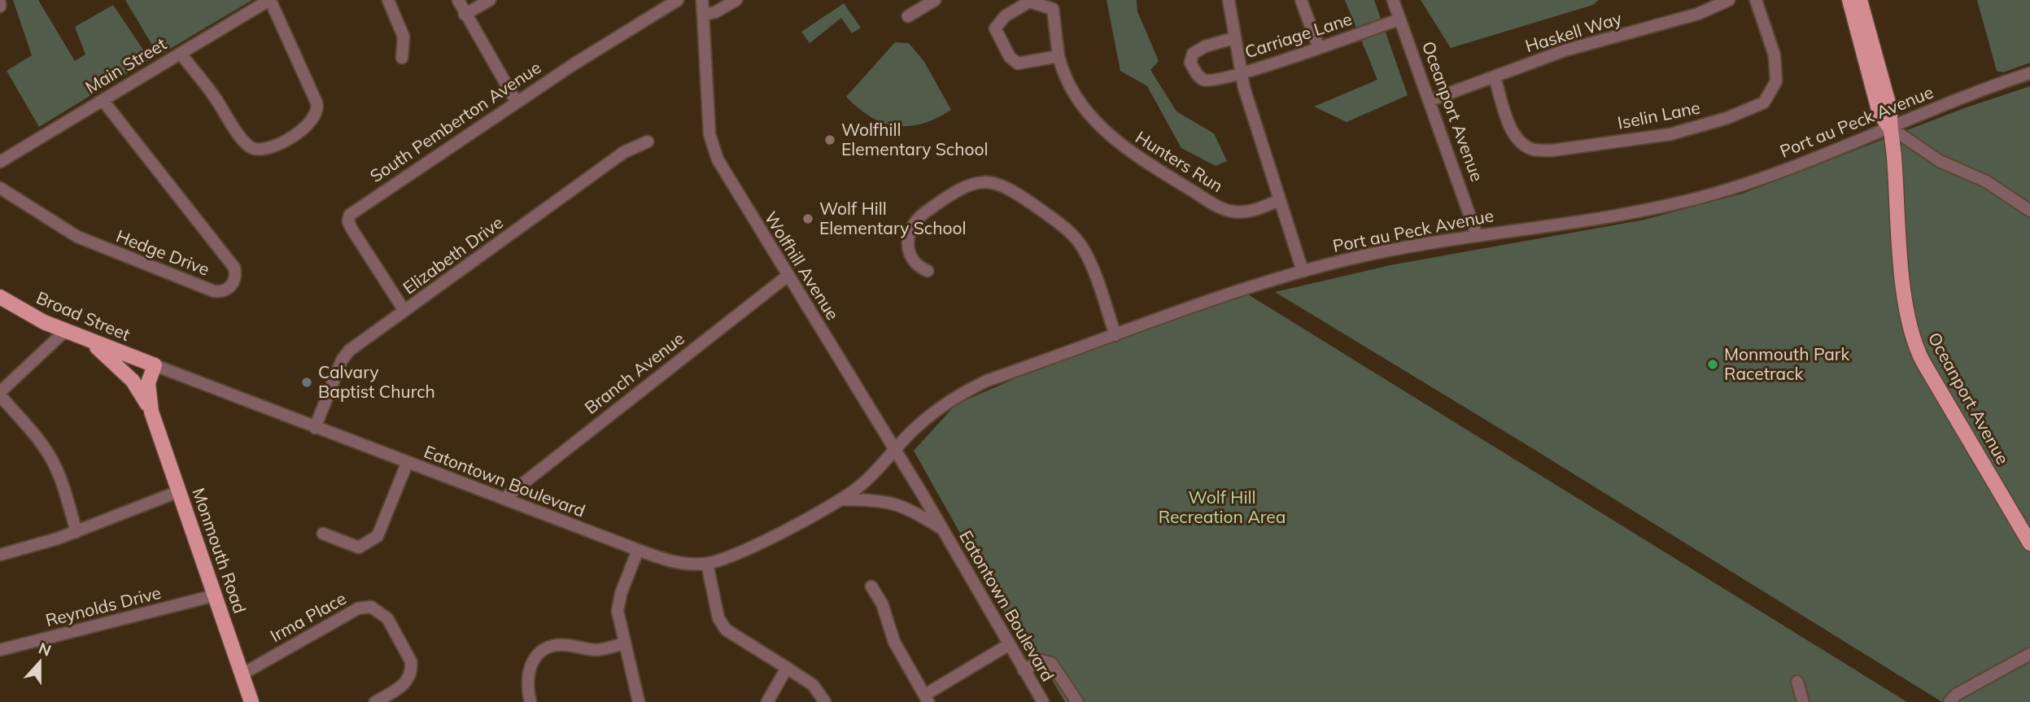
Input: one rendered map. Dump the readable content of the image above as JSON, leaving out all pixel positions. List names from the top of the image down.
{
  "streets": {
    "main road": ["Oceanport Avenue", "Broad Street", "Monmouth Road"],
    "street": [
      "Haskell Way",
      "Carriage Lane",
      "Main Street",
      "Iselin Lane",
      "South Pemberton Avenue",
      "Port au Peck Avenue",
      "Hunters Run",
      "Hedge Drive",
      "Elizabeth Drive",
      "Wolfhill Avenue",
      "Branch Avenue",
      "Eatontown Boulevard",
      "Reynolds Drive",
      "Irma Place"
    ]
  },
  "crossings": [
    ["Haskell Way", "Oceanport Avenue"],
    ["Haskell Way", "Iselin Lane"],
    ["Carriage Lane", "Oceanport Avenue"],
    ["Main Street", "Hedge Drive"],
    ["Oceanport Avenue", "Port au Peck Avenue"],
    ["South Pemberton Avenue", "Elizabeth Drive"],
    ["Port au Peck Avenue", "Wolfhill Avenue"],
    ["Port au Peck Avenue", "Eatontown Boulevard"],
    ["Elizabeth Drive", "Eatontown Boulevard"],
    ["Wolfhill Avenue", "Branch Avenue"],
    ["Wolfhill Avenue", "Eatontown Boulevard"],
    ["Broad Street", "Eatontown Boulevard"],
    ["Broad Street", "Monmouth Road"],
    ["Branch Avenue", "Eatontown Boulevard"],
    ["Eatontown Boulevard", "Monmouth Road"],
    ["Monmouth Road", "Reynolds Drive"],
    ["Monmouth Road", "Irma Place"]
  ],
  "parks": ["Wolf Hill Recreation Area"],
  "places": [
    "Wolfhill Elementary School",
    "Wolf Hill Elementary School",
    "Monmouth Park Racetrack",
    "Calvary Baptist Church"
  ],
  "north": "top"
}
